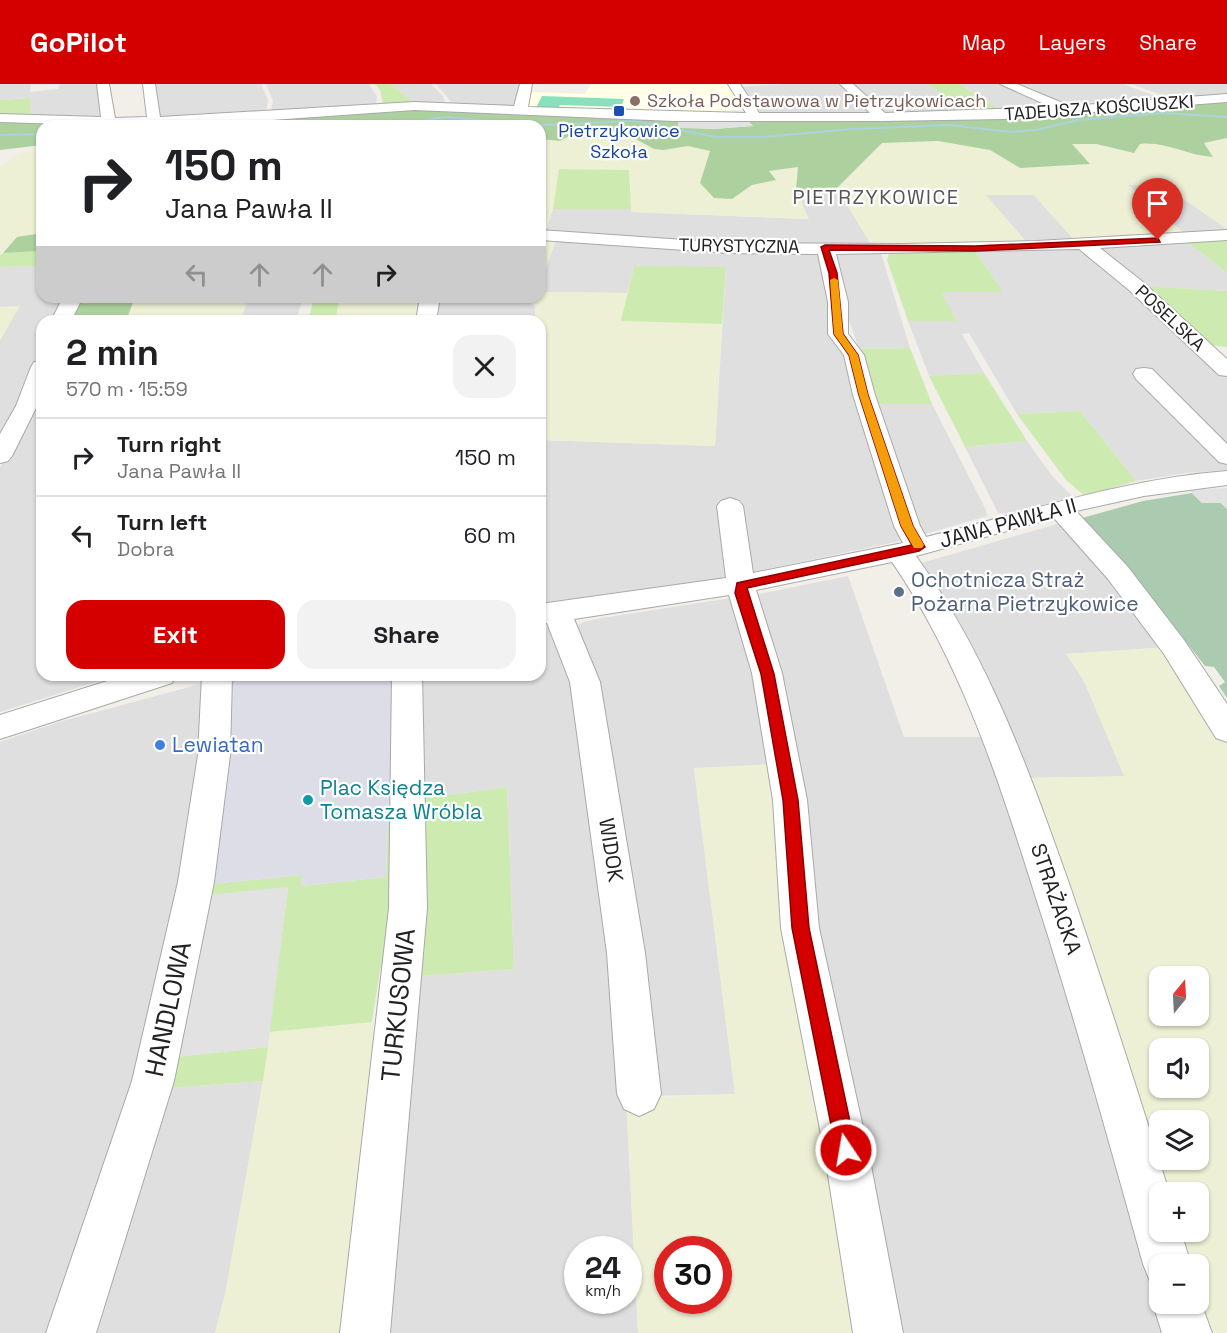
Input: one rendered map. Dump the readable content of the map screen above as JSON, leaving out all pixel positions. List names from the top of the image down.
{
  "streets": {
    "street": [
      "TADEUSZA KOŚCIUSZKI",
      "TURYSTYCZNA",
      "POSELSKA",
      "JANA PAWŁA II",
      "WIDOK",
      "STRAŻACKA",
      "TURKUSOWA",
      "HANDLOWA"
    ]
  },
  "crossings": [
    ["TURYSTYCZNA", "POSELSKA"],
    ["TURYSTYCZNA", "STRAŻACKA"],
    ["JANA PAWŁA II", "WIDOK"],
    ["JANA PAWŁA II", "STRAŻACKA"]
  ],
  "districts": ["PIETRZYKOWICE"],
  "places": {
    "other": [
      "Szkoła Podstawowa w Pietrzykowicach",
      "Ochotnicza Straż Pożarna Pietrzykowice",
      "Lewiatan",
      "Plac Księdza Tomasza Wróbla"
    ],
    "transit": ["Pietrzykowice Szkoła"]
  },
  "north": "top",
  "page": {
    "header": "GoPilot",
    "nav": ["Map", "Layers", "Share"],
    "turn": ["150 m", "Jana Pawła II"],
    "heading": ["2 min", "570 m · 15:59"],
    "list": [
      {
        "name": "Turn right",
        "note": "Jana Pawła II",
        "value": "150 m"
      },
      {
        "name": "Turn left",
        "note": "Dobra",
        "value": "60 m"
      }
    ],
    "buttons": ["Exit", "Share"],
    "map_buttons": ["+", "−"],
    "speed": "24 km/h",
    "limit": "30"
  }
}
